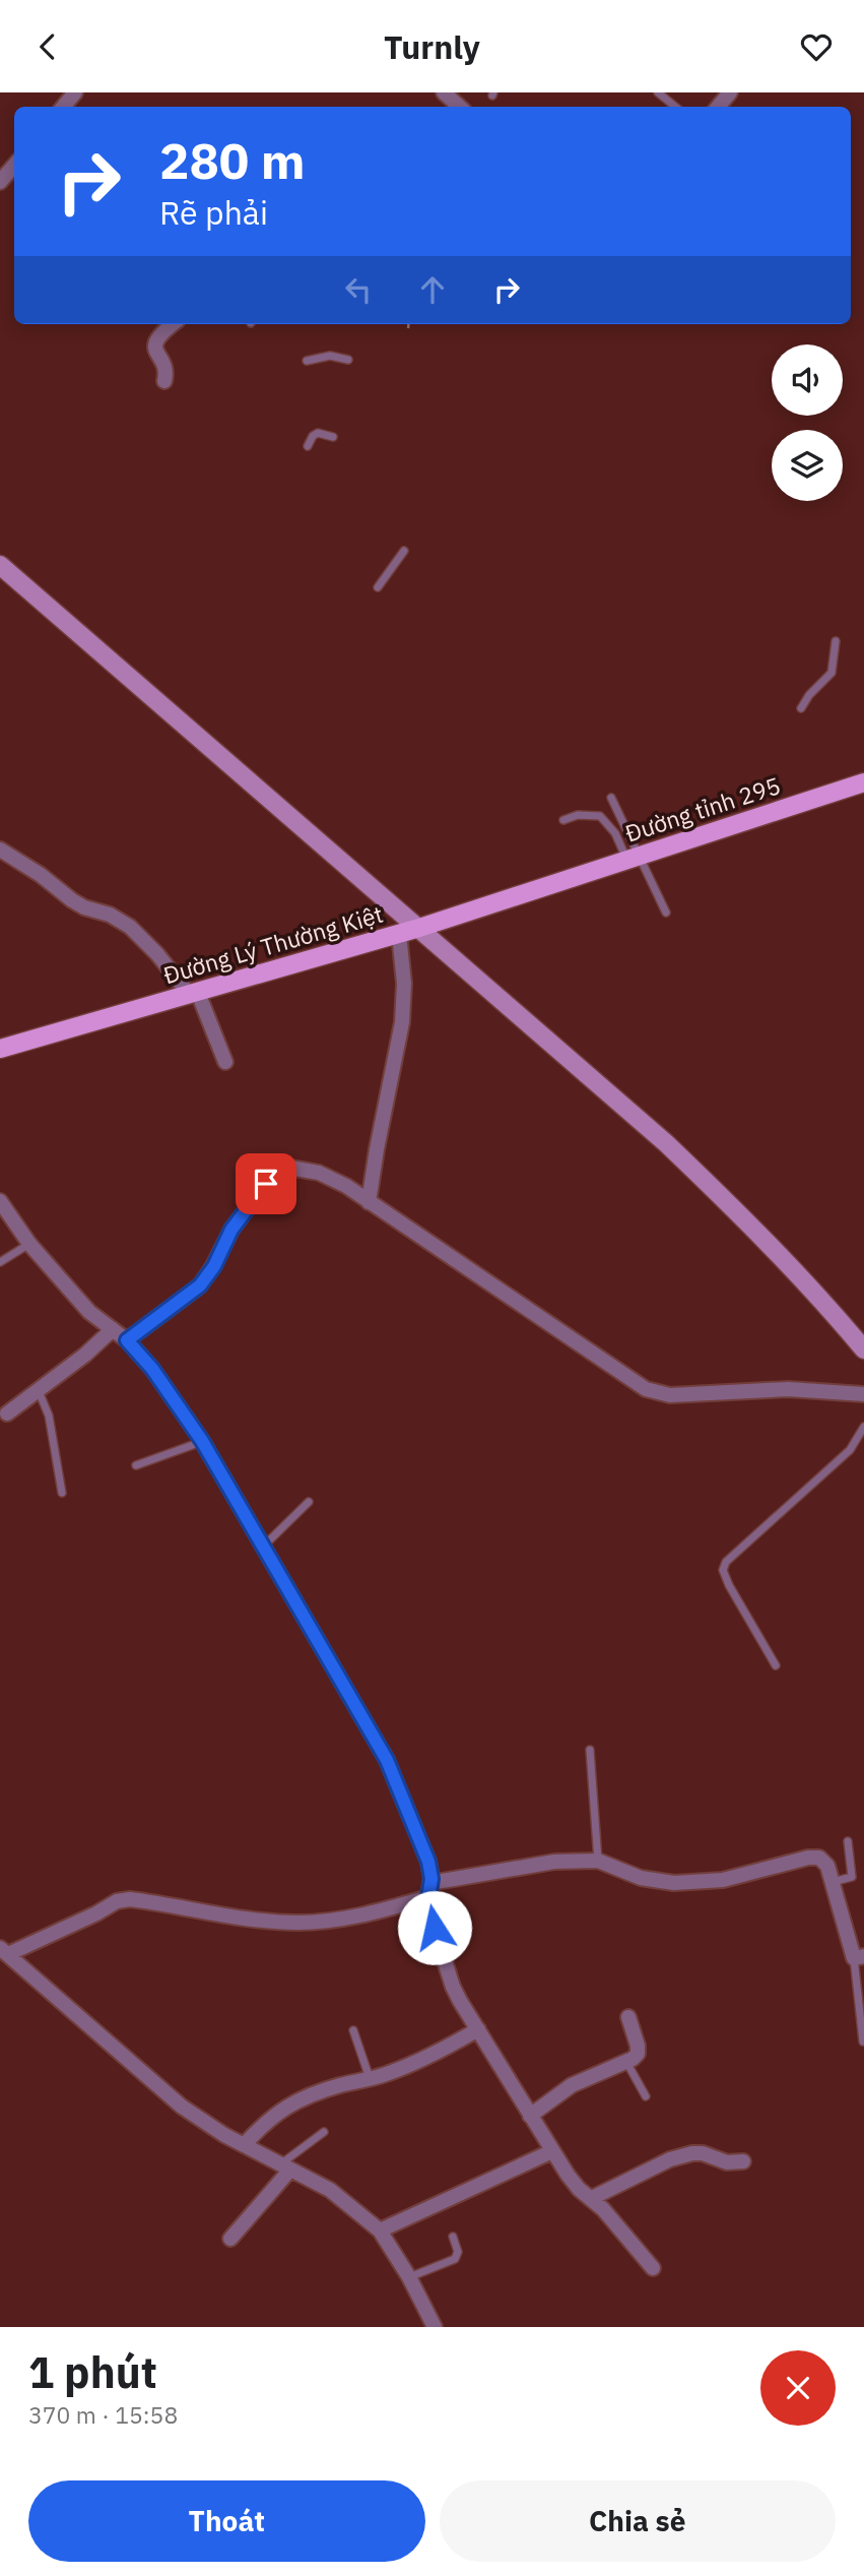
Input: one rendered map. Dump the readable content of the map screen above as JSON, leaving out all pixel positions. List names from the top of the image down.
{
  "streets": {
    "main road": ["Đường tỉnh 295", "Đường Lý Thường Kiệt"]
  },
  "crossings": [
    ["Đường tỉnh 295", "Đường Lý Thường Kiệt"]
  ],
  "page": {
    "header": "Turnly",
    "turn": ["280 m", "Rẽ phải"],
    "heading": ["1 phút", "370 m · 15:58"],
    "buttons": ["Thoát", "Chia sẻ"]
  }
}
